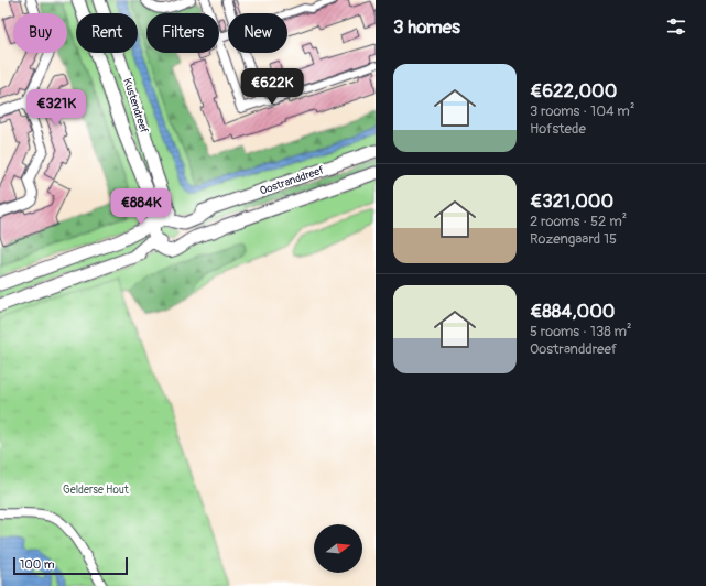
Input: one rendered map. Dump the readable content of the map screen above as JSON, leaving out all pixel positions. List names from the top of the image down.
{
  "streets": {
    "main road": ["Kustendreef", "Oostranddreef"]
  },
  "crossings": [
    ["Kustendreef", "Oostranddreef"]
  ],
  "parks": ["Gelderse Hout"],
  "scale_bar": "100 m",
  "north": "right",
  "page": {
    "heading": "3 homes",
    "chip": [
      "Buy",
      "Rent",
      "Filters",
      "New"
    ],
    "list": [
      {
        "name": "€622,000",
        "note": "3 rooms · 104 m² · Hofstede"
      },
      {
        "name": "€321,000",
        "note": "2 rooms · 52 m² · Rozengaard 15"
      },
      {
        "name": "€884,000",
        "note": "5 rooms · 138 m² · Oostranddreef"
      }
    ],
    "price": ["€622K", "€321K", "€884K"],
    "scale": "100 m"
  }
}
